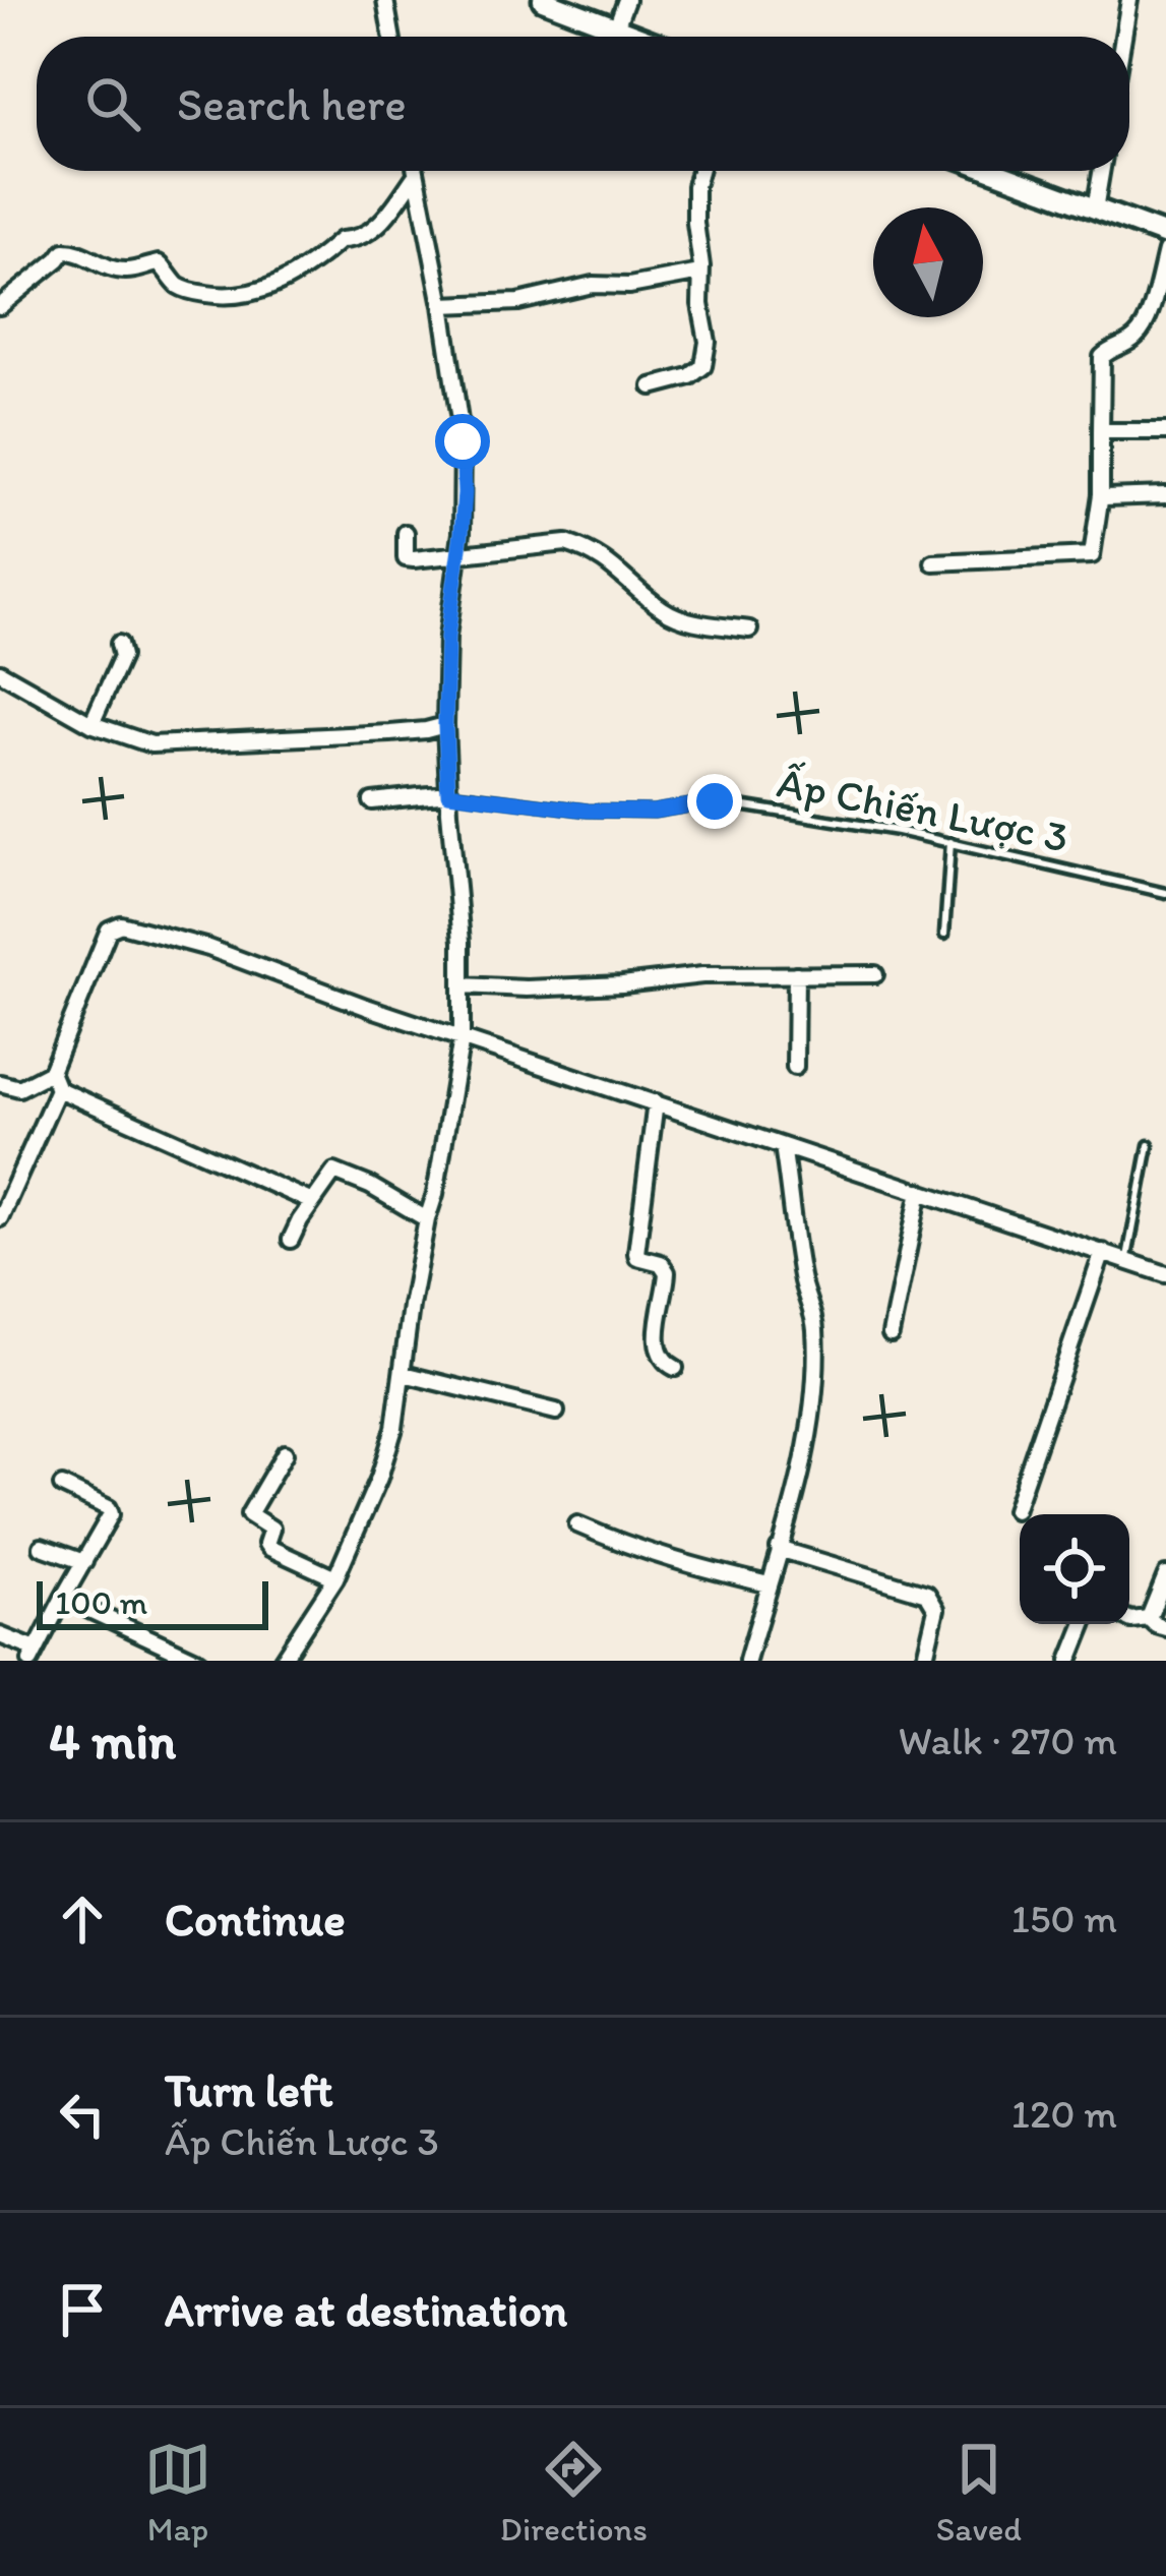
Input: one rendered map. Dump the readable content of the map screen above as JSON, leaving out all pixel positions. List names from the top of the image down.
{
  "streets": {
    "lane": ["Ấp Chiến Lược 3"]
  },
  "scale_bar": "100 m",
  "north": "top",
  "page": {
    "search": "Search here",
    "scale": "100 m",
    "heading": ["4 min", "Walk · 270 m"],
    "list": [
      ["Continue", "150 m"],
      ["Turn left", "Ấp Chiến Lược 3", "120 m"],
      "Arrive at destination"
    ],
    "nav": ["Map", "Directions", "Saved"]
  }
}
